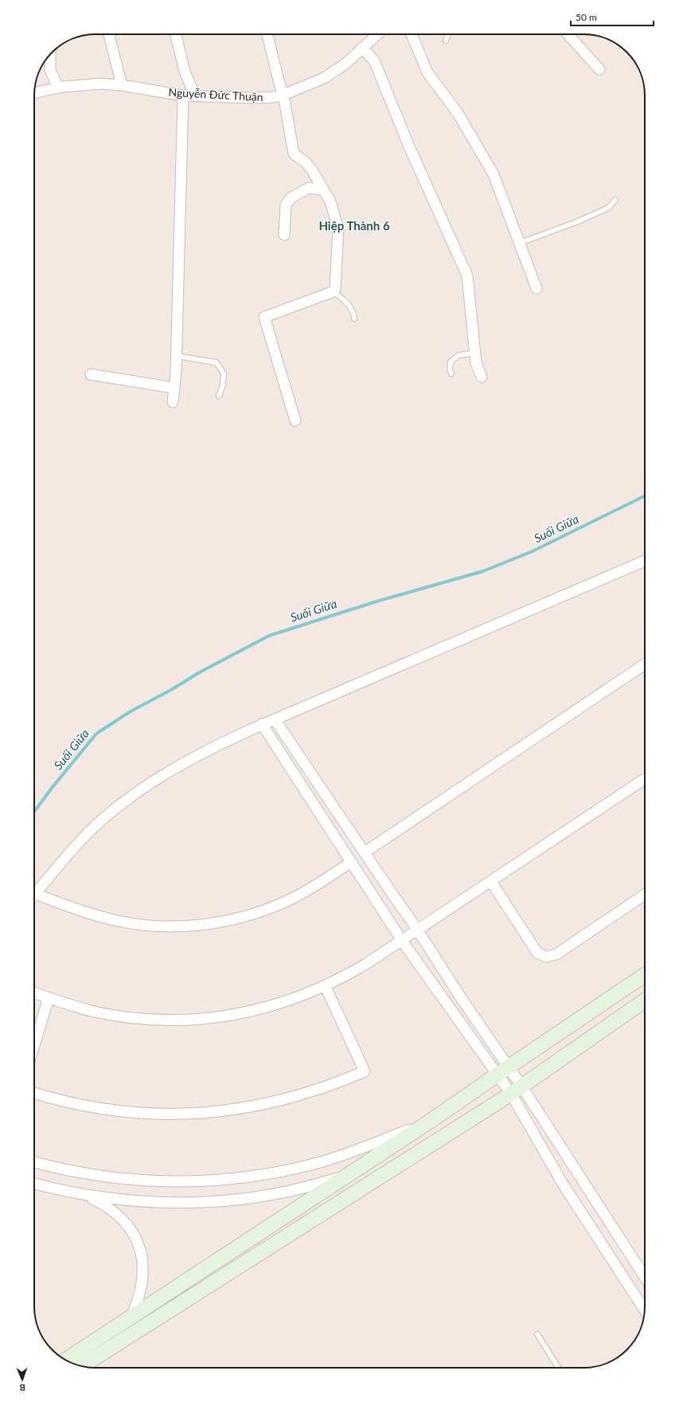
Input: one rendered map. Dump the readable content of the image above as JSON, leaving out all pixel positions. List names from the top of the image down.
{
  "streets": {
    "street": ["Nguyễn Đức Thuận"]
  },
  "districts": ["Hiệp Thành 6"],
  "water": ["Suối Giữa"],
  "scale_bar": "50 m",
  "north": "bottom"
}
